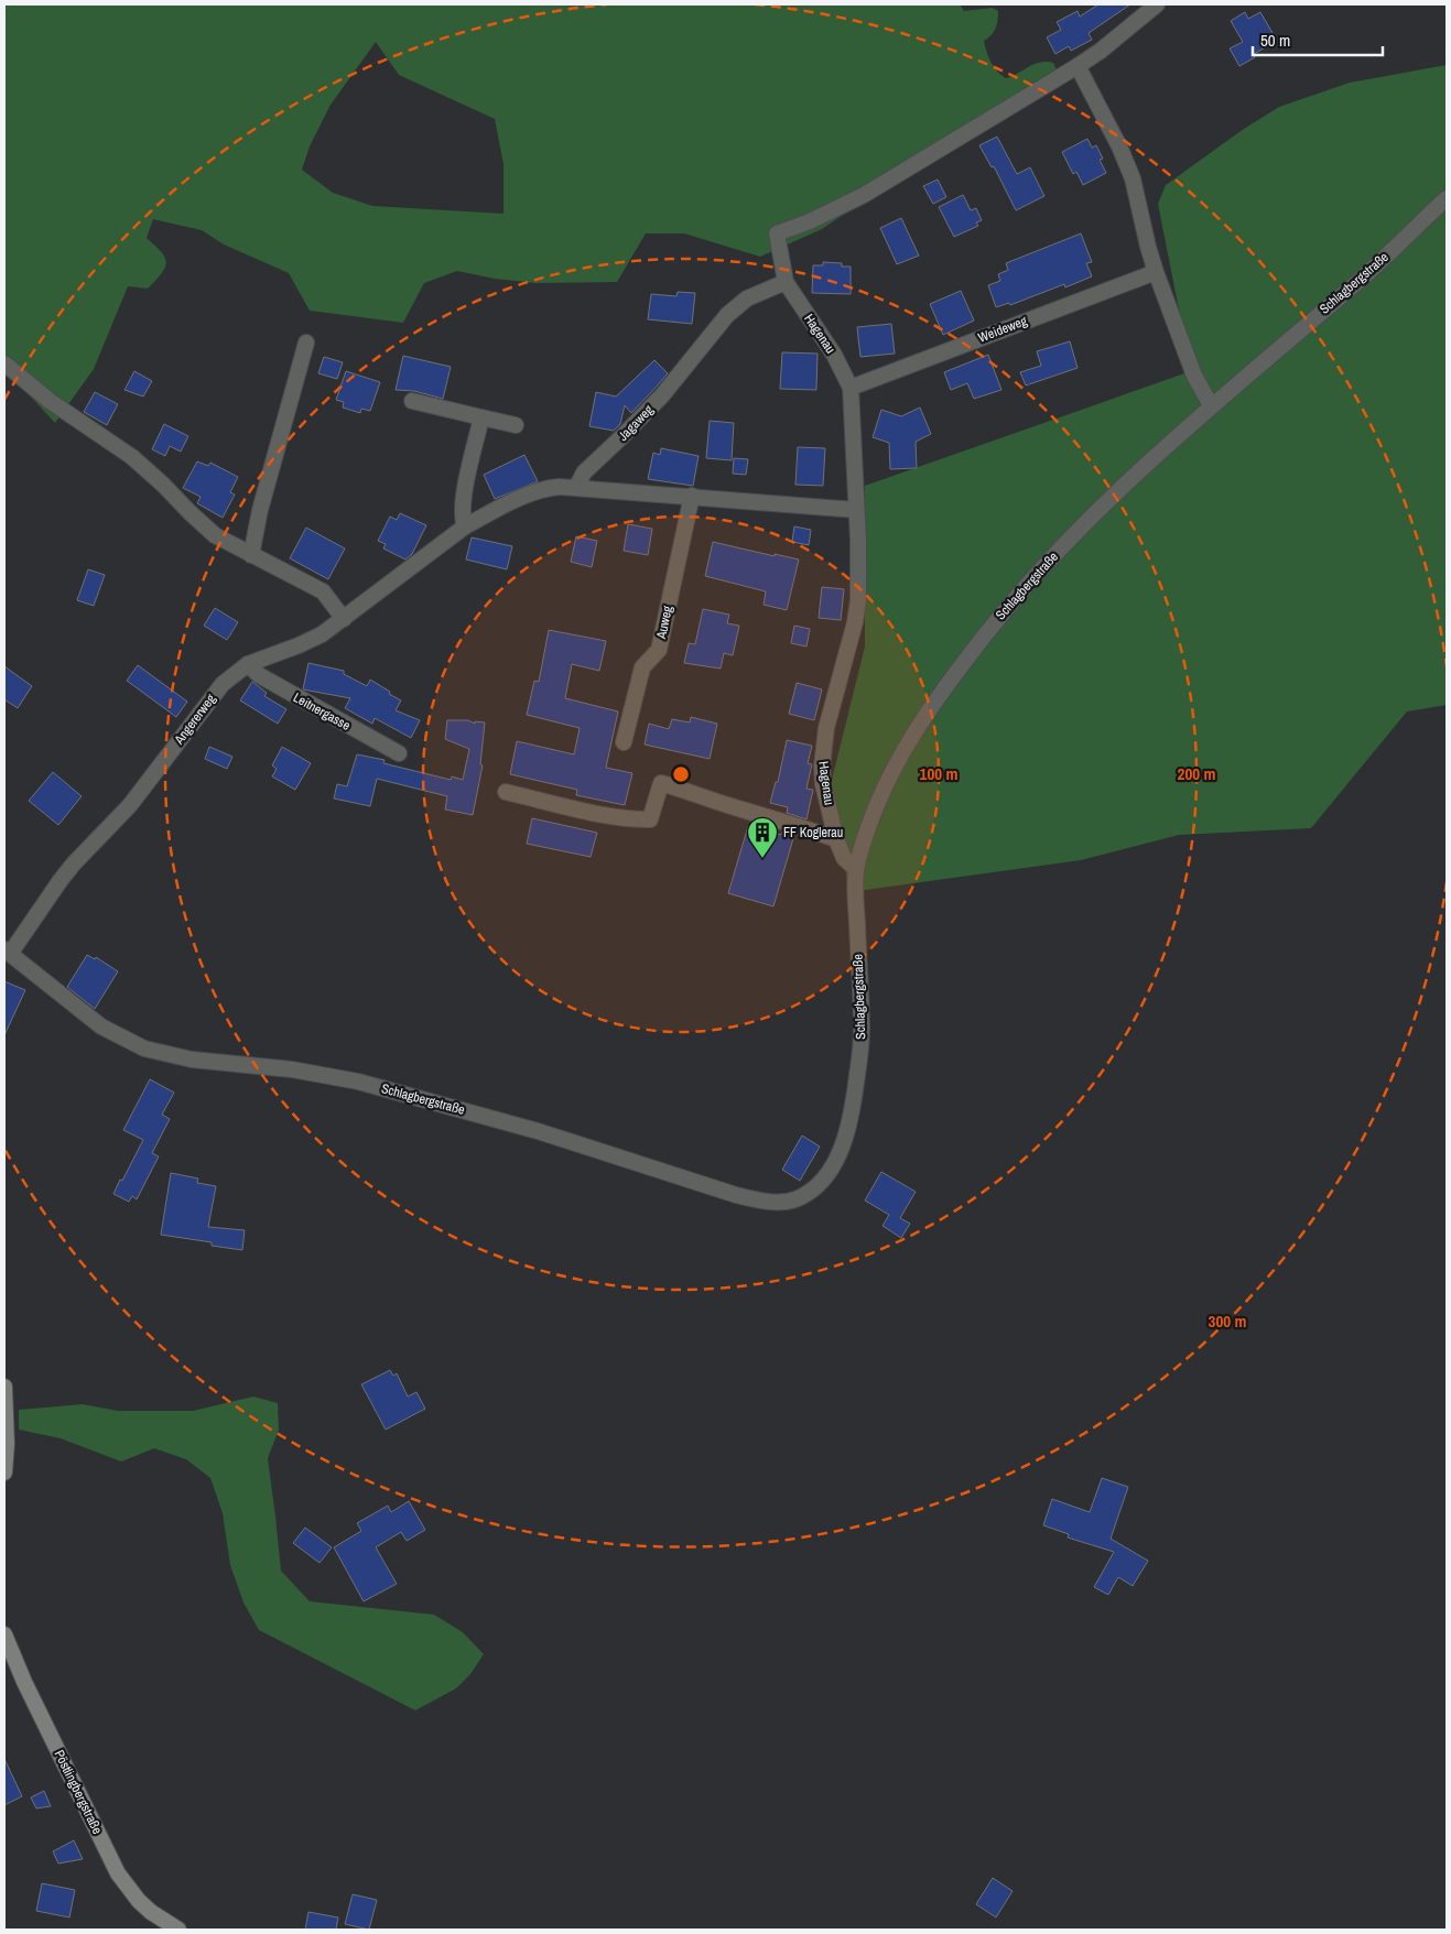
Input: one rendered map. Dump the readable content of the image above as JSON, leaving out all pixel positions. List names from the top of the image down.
{
  "streets": {
    "main road": ["Pöstlingbergstraße"],
    "street": [
      "Schlagbergstraße",
      "Weideweg",
      "Hagenau",
      "Jagaweg",
      "Auweg",
      "Leitnergasse",
      "Angererweg"
    ]
  },
  "crossings": [
    ["Schlagbergstraße", "Hagenau"],
    ["Schlagbergstraße", "Angererweg"],
    ["Weideweg", "Hagenau"],
    ["Hagenau", "Jagaweg"],
    ["Leitnergasse", "Angererweg"]
  ],
  "places": {
    "building": ["FF Koglerau"]
  },
  "scale_bar": "50 m",
  "rings": ["100 m", "200 m", "300 m"]
}
